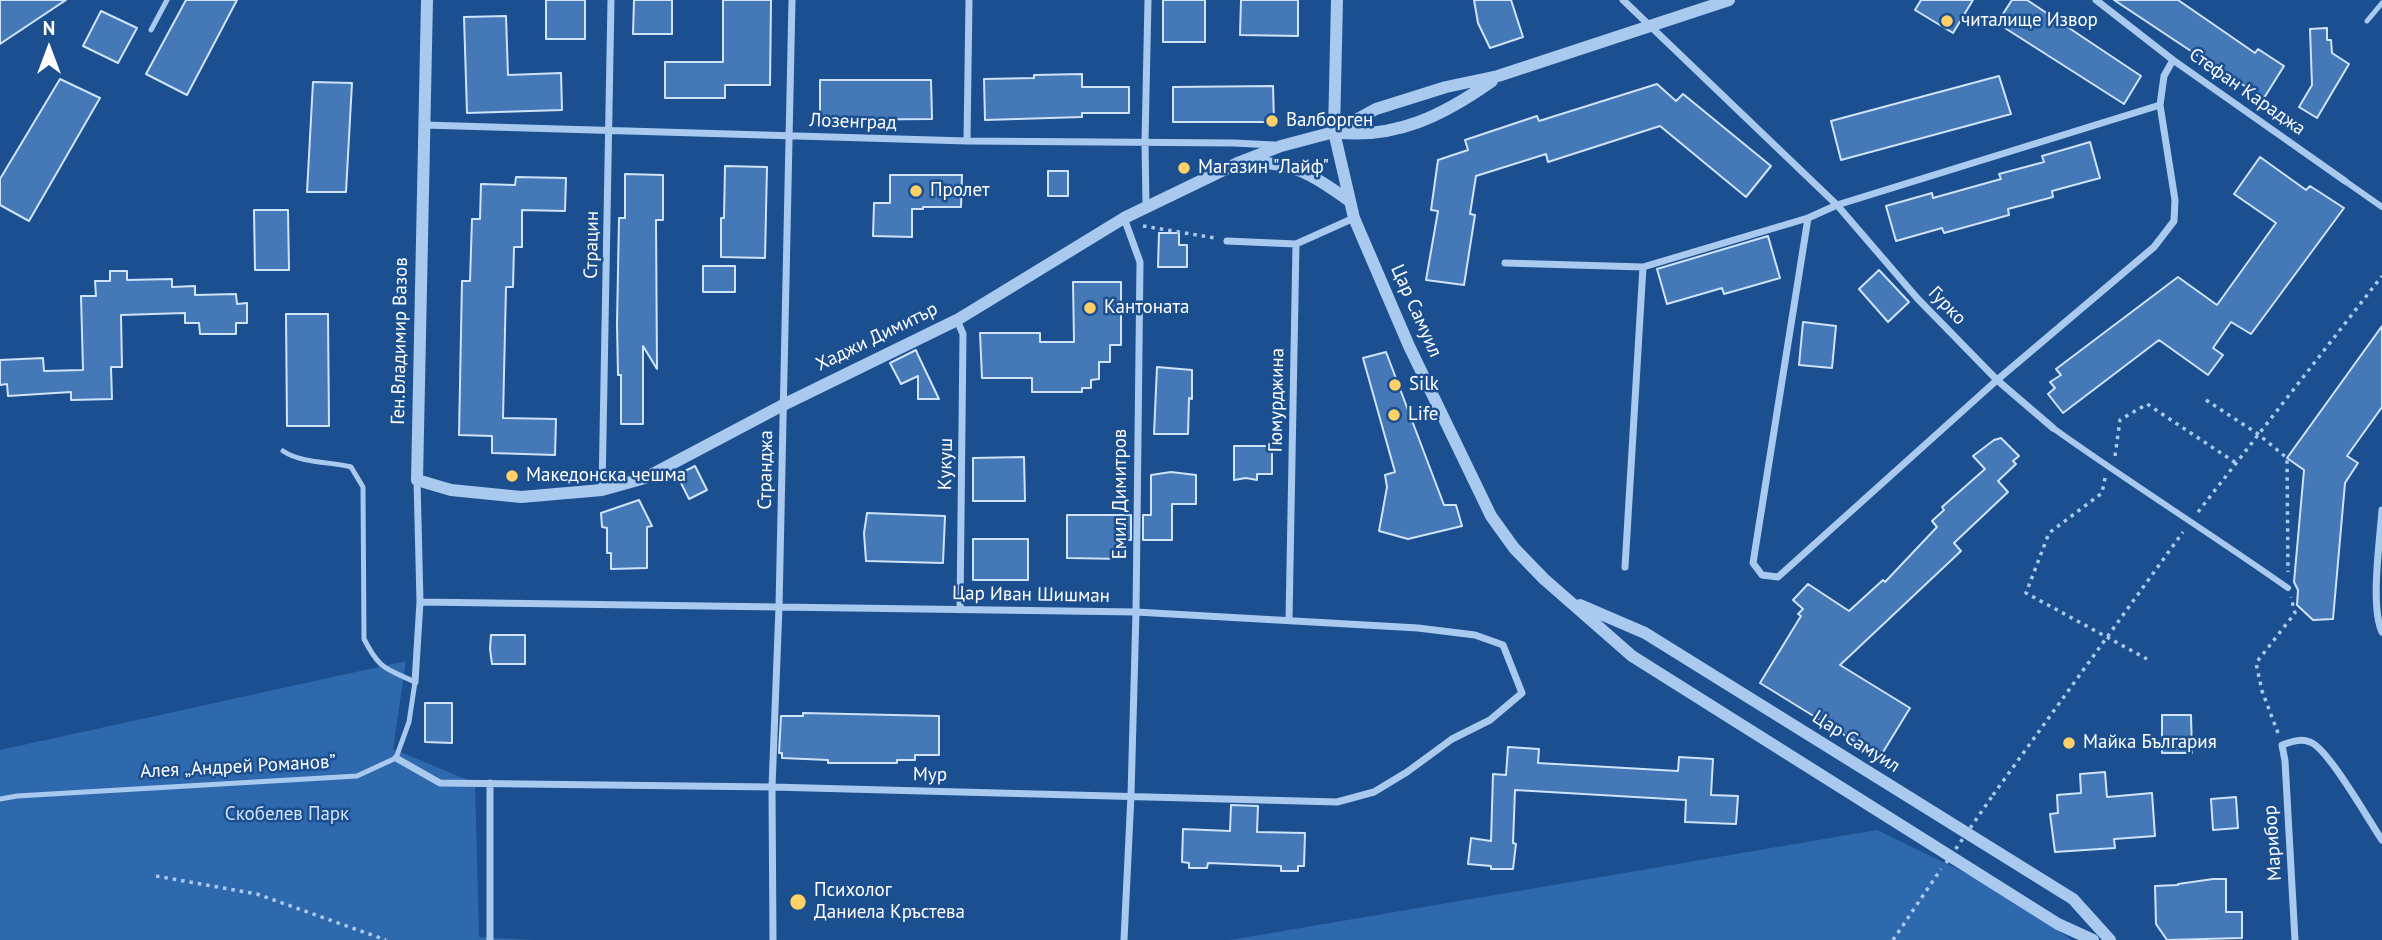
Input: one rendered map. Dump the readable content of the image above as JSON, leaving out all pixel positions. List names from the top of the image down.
{
  "streets": {
    "street": [
      "Стефан Караджа",
      "Лозенград",
      "Страцин",
      "Гурко",
      "Цар Самуил",
      "Хаджи Димитър",
      "Ген.Владимир Вазов",
      "Гюмурджина",
      "Кукуш",
      "Странджа",
      "Емил Димитров",
      "Цар Иван Шишман",
      "Мур",
      "Марибор"
    ],
    "lane": ["Алея „Андрей Романов”"]
  },
  "crossings": [
    ["Лозенград", "Страцин"],
    ["Лозенград", "Хаджи Димитър"],
    ["Лозенград", "Ген.Владимир Вазов"],
    ["Лозенград", "Странджа"],
    ["Страцин", "Хаджи Димитър"],
    ["Гурко", "Хаджи Димитър"],
    ["Цар Самуил", "Хаджи Димитър"],
    ["Хаджи Димитър", "Ген.Владимир Вазов"],
    ["Хаджи Димитър", "Кукуш"],
    ["Хаджи Димитър", "Странджа"],
    ["Хаджи Димитър", "Емил Димитров"],
    ["Ген.Владимир Вазов", "Цар Иван Шишман"],
    ["Гюмурджина", "Цар Иван Шишман"],
    ["Кукуш", "Цар Иван Шишман"],
    ["Странджа", "Цар Иван Шишман"],
    ["Странджа", "Мур"],
    ["Емил Димитров", "Цар Иван Шишман"],
    ["Емил Димитров", "Мур"],
    ["Цар Иван Шишман", "Мур"],
    ["Алея „Андрей Романов”", "Мур"]
  ],
  "parks": ["Скобелев Парк"],
  "places": [
    "читалище Извор",
    "Валборген",
    "Магазин \"Лайф\"",
    "Пролет",
    "Кантоната",
    "Silk",
    "Life",
    "Македонска чешма",
    "Майка България",
    "Психолог Даниела Кръстева"
  ],
  "north": "top"
}
